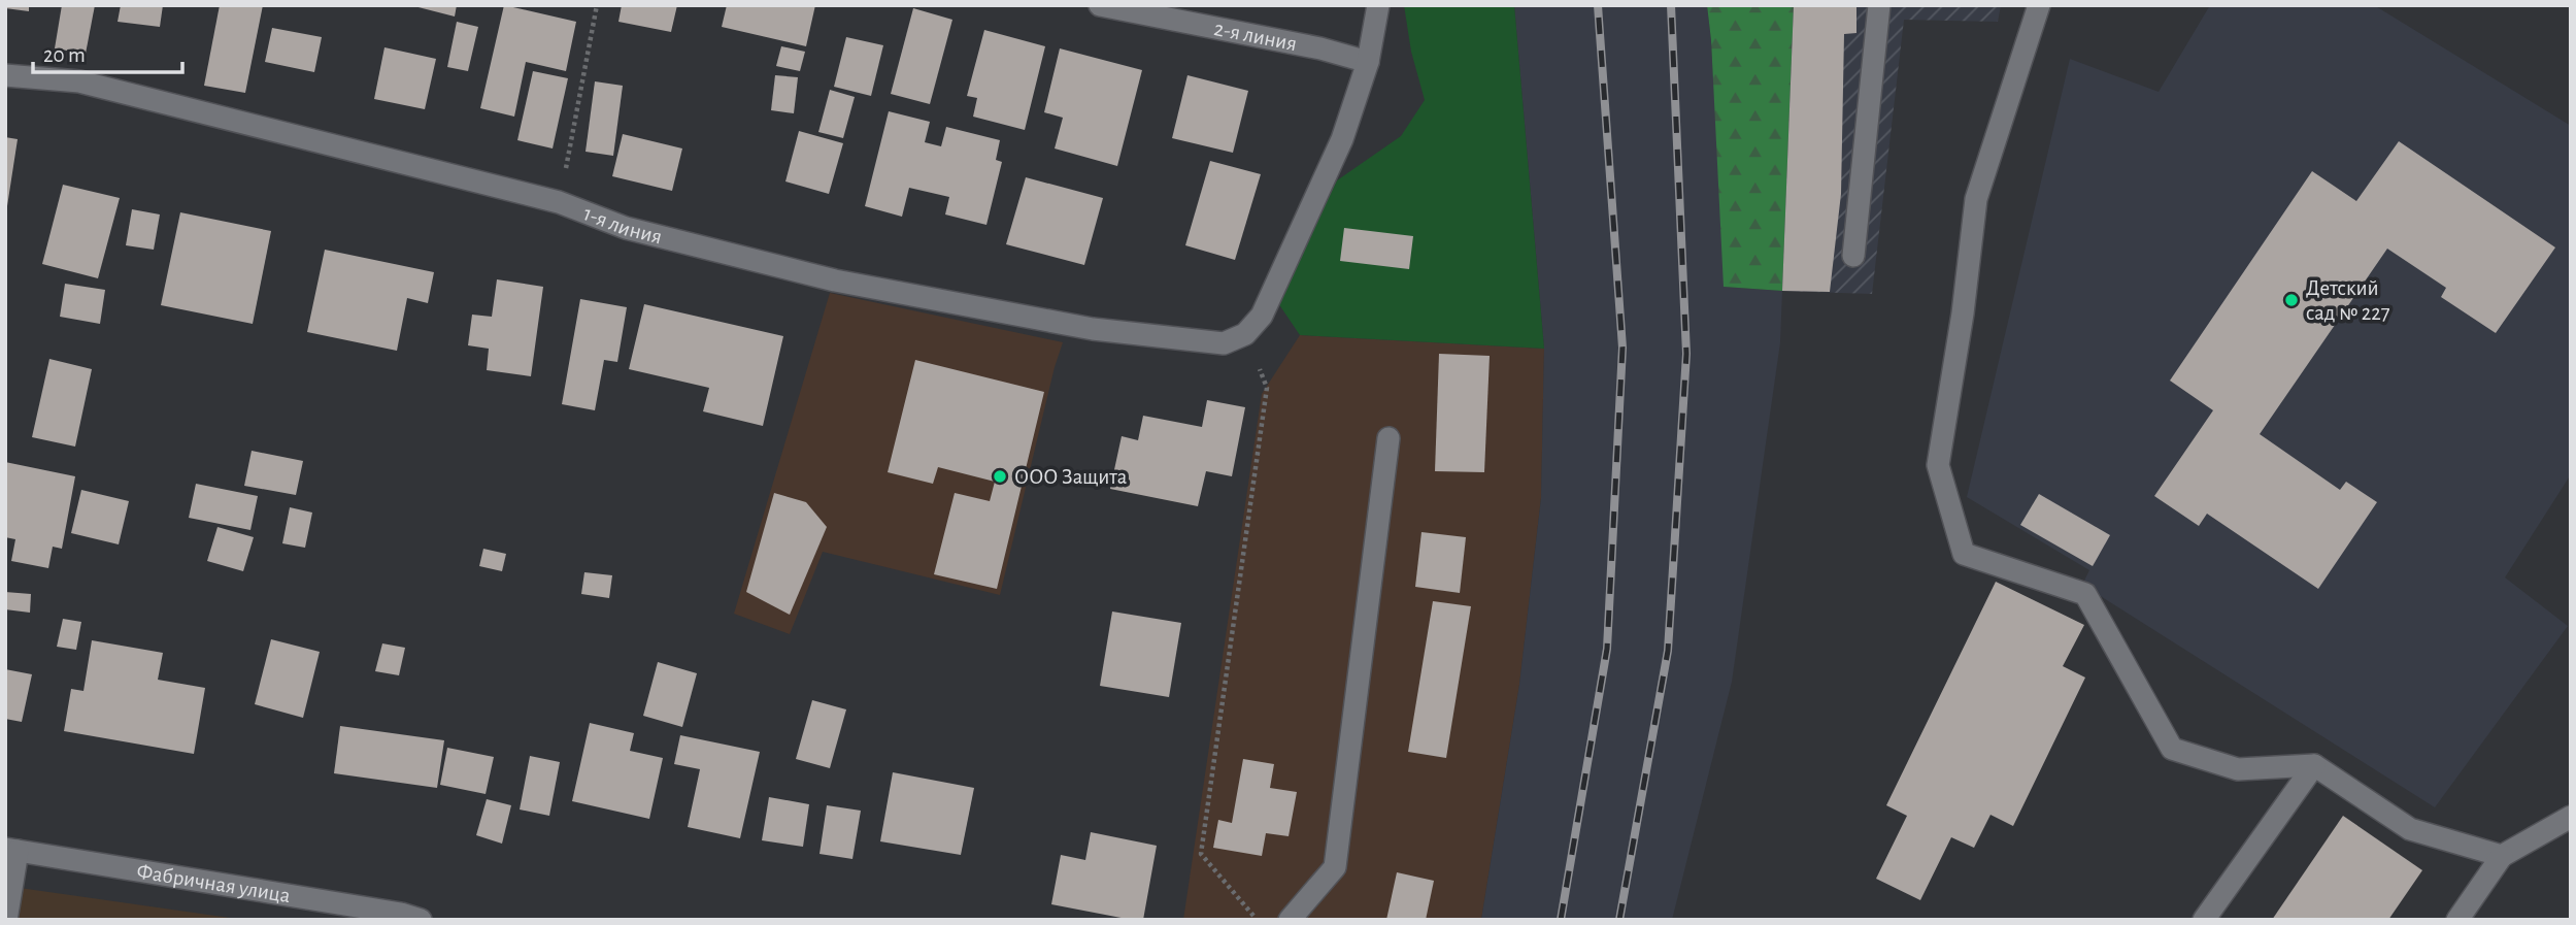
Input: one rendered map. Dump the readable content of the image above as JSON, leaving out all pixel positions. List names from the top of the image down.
{
  "streets": {
    "street": ["2-я линия", "1-я линия", "Фабричная улица"]
  },
  "places": ["Детский сад № 227", "ООО Защита"],
  "scale_bar": "20 m"
}
